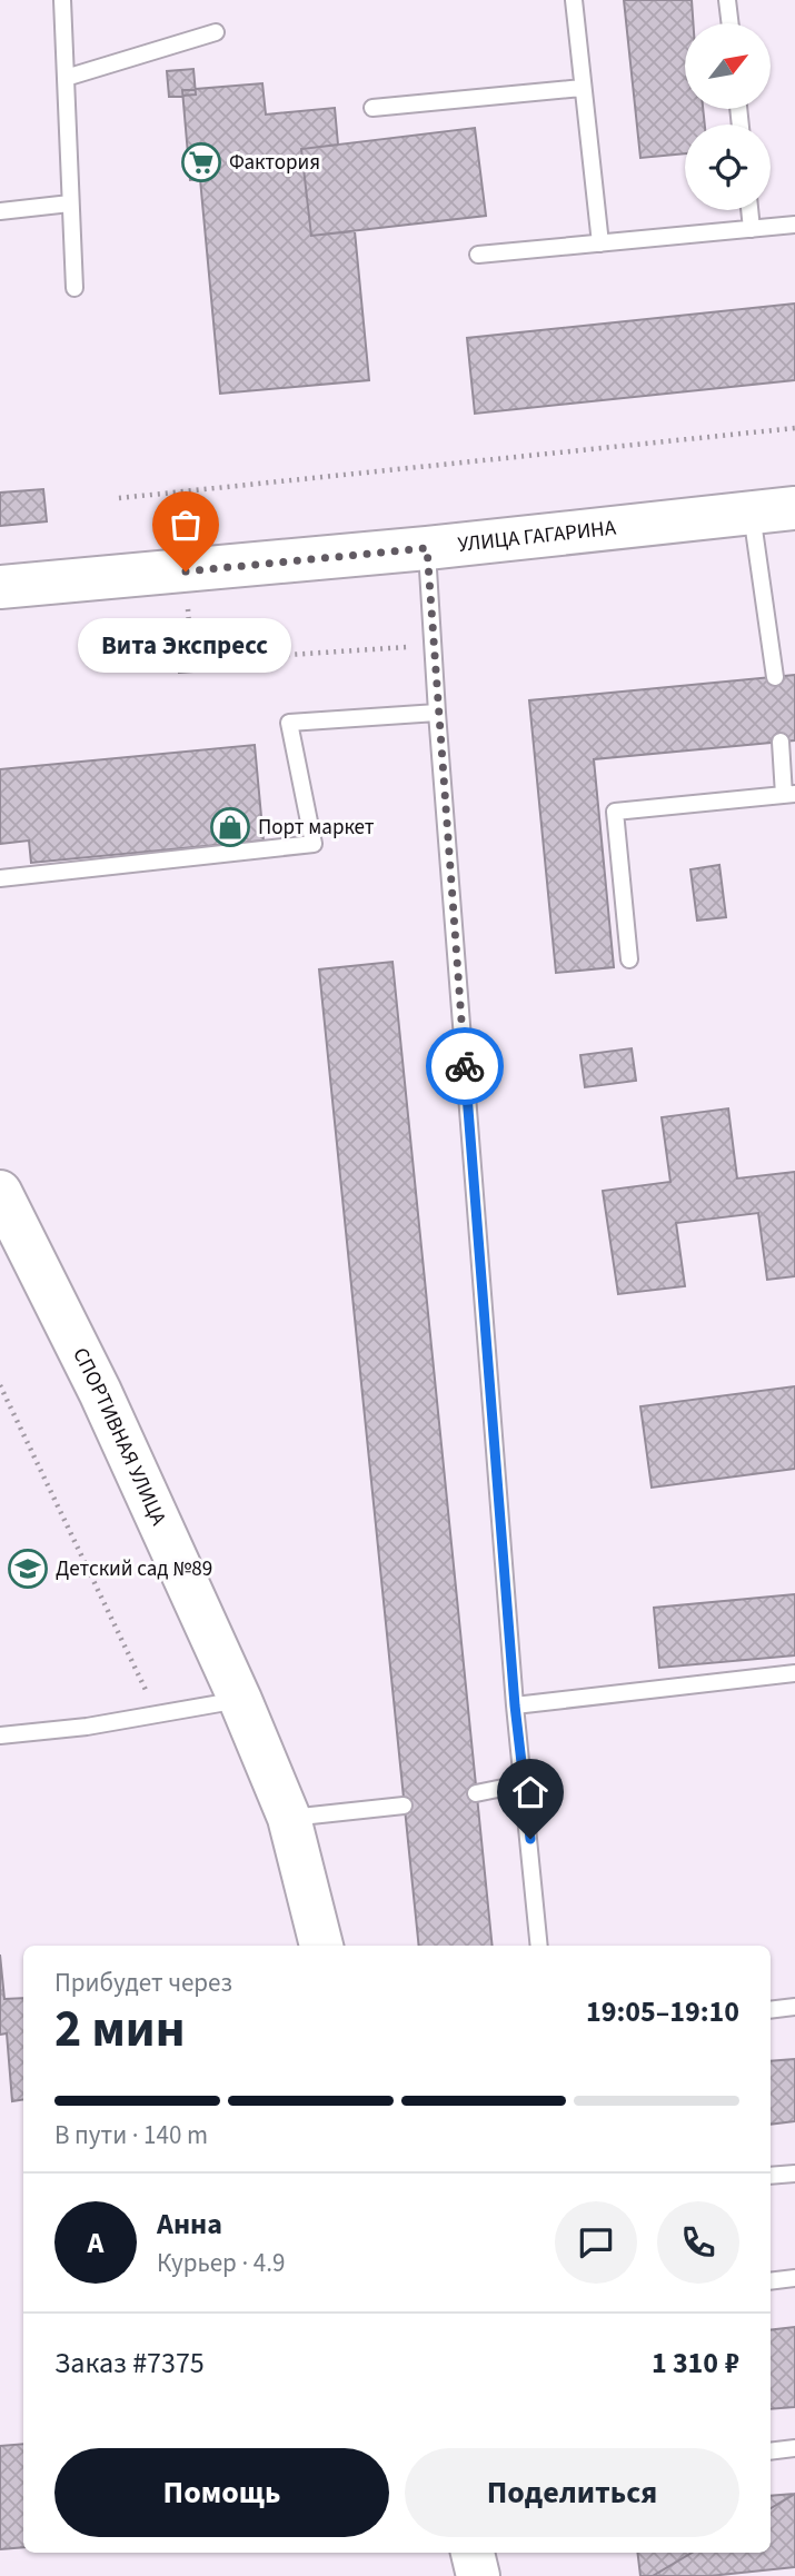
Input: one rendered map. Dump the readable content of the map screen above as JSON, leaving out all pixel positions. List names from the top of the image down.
{
  "streets": {
    "street": ["УЛИЦА ГАГАРИНА", "СПОРТИВНАЯ УЛИЦА"]
  },
  "places": {
    "supermarket": ["Фактория"],
    "other": ["Вита Экспресс"],
    "shop": ["Порт маркет"],
    "school or university": ["Детский сад №89"]
  },
  "north": "top right",
  "page": {
    "bubble": "Вита Экспресс",
    "heading": ["2 мин", "Прибудет через", "19:05–19:10"],
    "panel": [
      "Анна",
      "Курьер · 4.9",
      "Заказ #7375",
      "1 310 ₽"
    ],
    "bar": "В пути · 140 m",
    "round": "А",
    "buttons": ["Помощь", "Поделиться"]
  }
}
